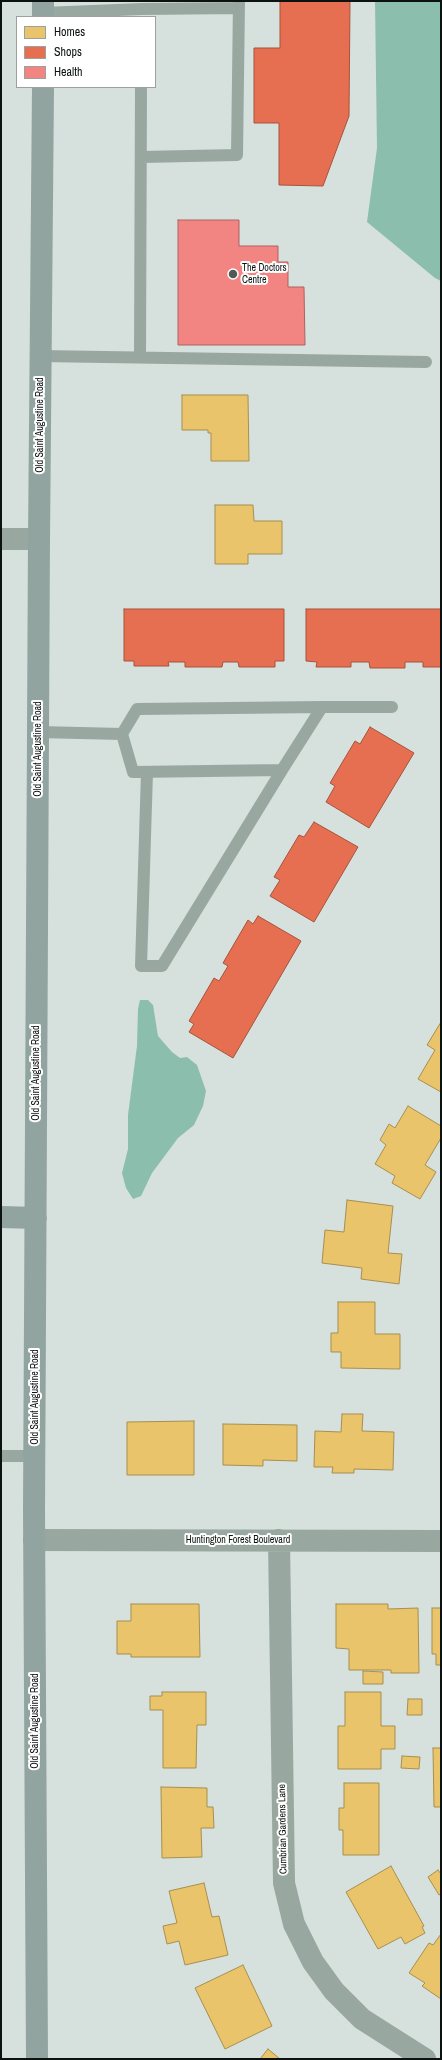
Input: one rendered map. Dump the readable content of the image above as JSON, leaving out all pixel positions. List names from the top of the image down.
{
  "streets": {
    "main road": ["Old Saint Augustine Road"],
    "street": ["Huntington Forest Boulevard", "Cumbrian Gardens Lane"]
  },
  "crossings": [
    ["Old Saint Augustine Road", "Huntington Forest Boulevard"],
    ["Huntington Forest Boulevard", "Cumbrian Gardens Lane"]
  ],
  "places": ["The Doctors Centre"],
  "legend": ["Homes", "Shops", "Health"]
}
